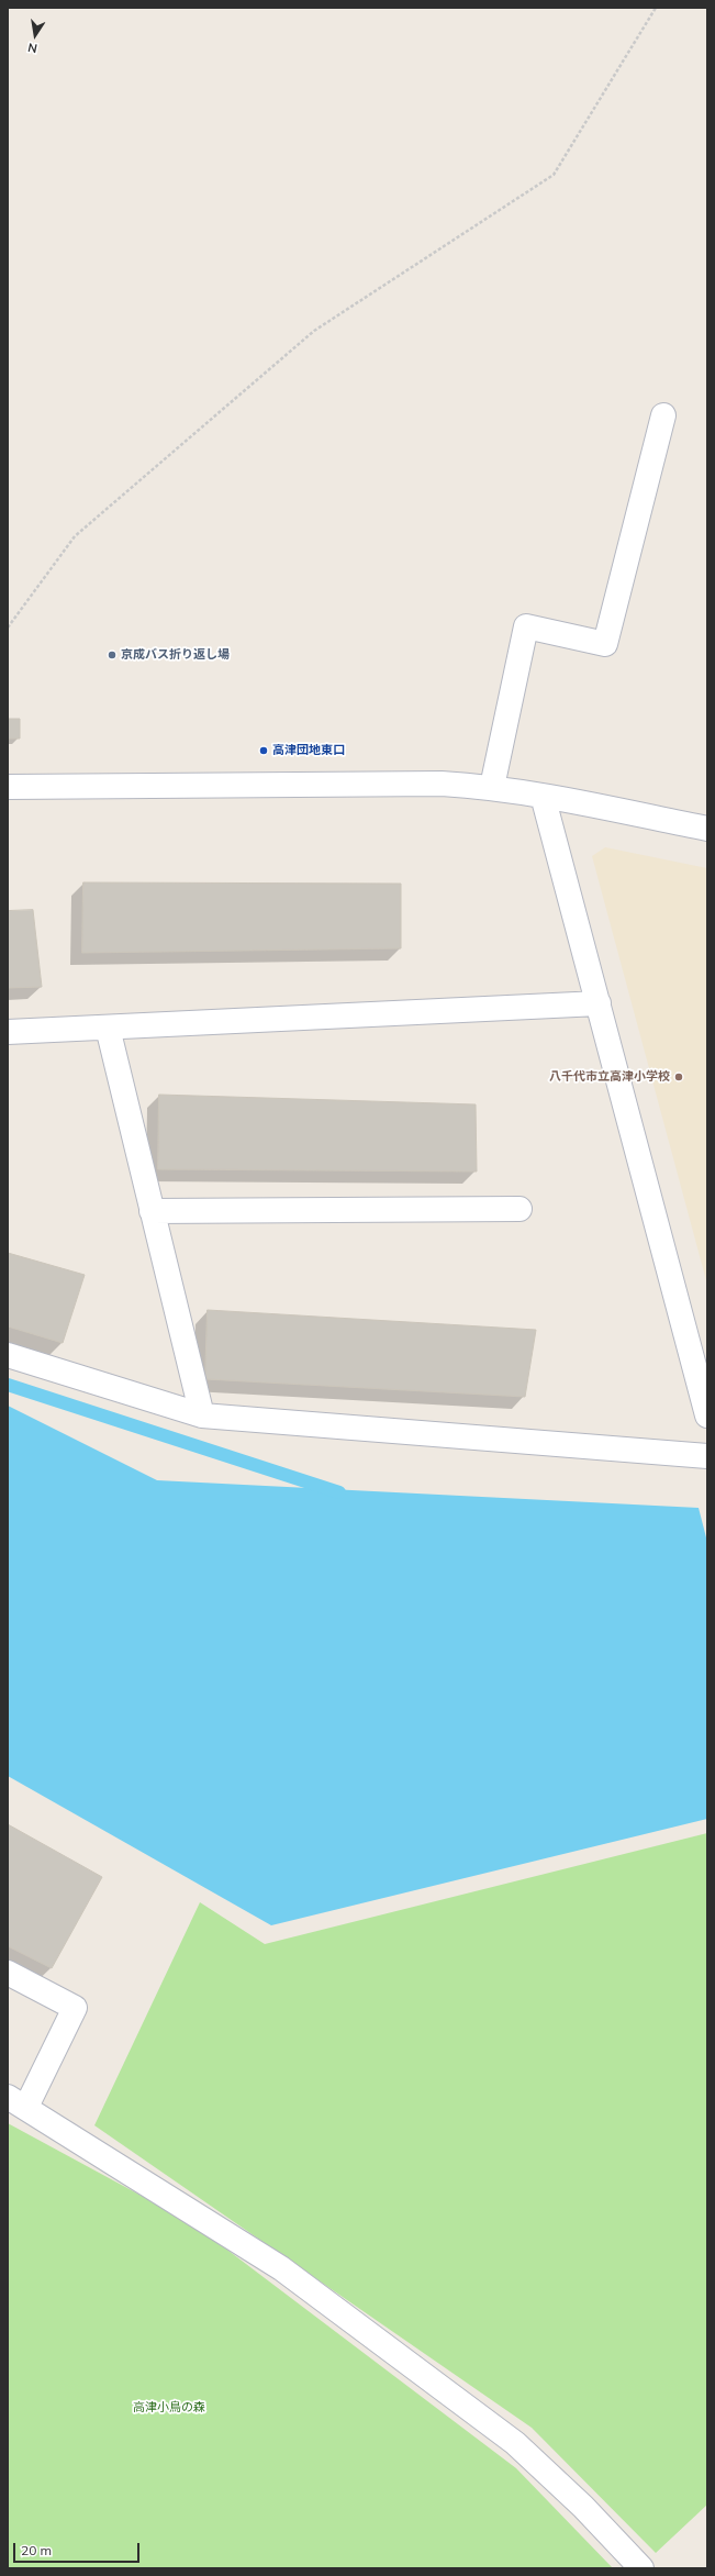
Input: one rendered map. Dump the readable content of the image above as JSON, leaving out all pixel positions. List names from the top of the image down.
{
  "parks": ["高津小鳥の森"],
  "places": ["京成バス折り返し場", "高津団地東口", "八千代市立高津小学校"],
  "scale_bar": "20 m",
  "north": "bottom"
}
